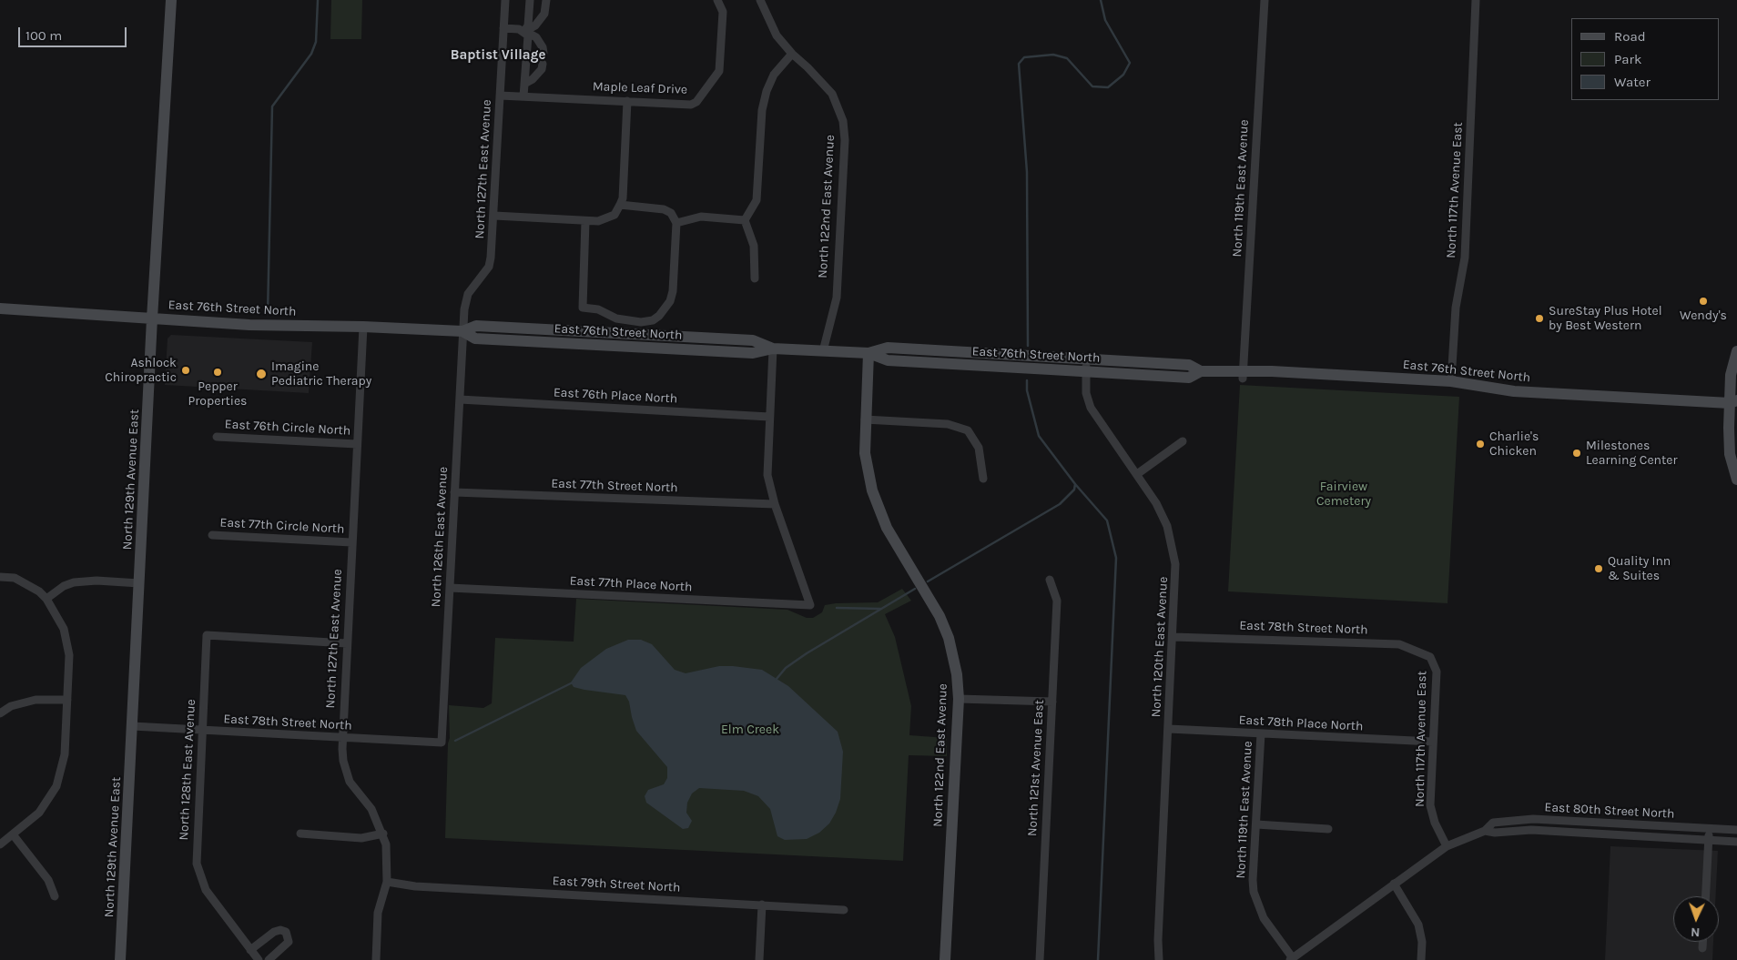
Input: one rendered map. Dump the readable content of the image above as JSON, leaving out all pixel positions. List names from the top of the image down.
{
  "streets": {
    "main road": ["North 122nd East Avenue", "East 76th Street North", "North 129th Avenue East"],
    "street": [
      "Maple Leaf Drive",
      "North 127th East Avenue",
      "North 119th East Avenue",
      "North 117th Avenue East",
      "East 76th Place North",
      "East 76th Circle North",
      "East 77th Street North",
      "East 77th Circle North",
      "North 126th East Avenue",
      "East 77th Place North",
      "East 78th Street North",
      "North 120th East Avenue",
      "East 78th Place North",
      "North 121st Avenue East",
      "North 128th East Avenue",
      "East 80th Street North",
      "East 79th Street North"
    ]
  },
  "crossings": [
    ["Maple Leaf Drive", "North 127th East Avenue"],
    ["North 127th East Avenue", "East 76th Street North"],
    ["North 127th East Avenue", "East 76th Circle North"],
    ["North 127th East Avenue", "East 77th Circle North"],
    ["North 127th East Avenue", "North 126th East Avenue"],
    ["North 127th East Avenue", "East 78th Street North"],
    ["North 127th East Avenue", "North 128th East Avenue"],
    ["North 127th East Avenue", "East 79th Street North"],
    ["North 119th East Avenue", "East 76th Street North"],
    ["North 119th East Avenue", "East 78th Place North"],
    ["North 119th East Avenue", "East 80th Street North"],
    ["North 117th Avenue East", "East 76th Street North"],
    ["North 117th Avenue East", "East 78th Street North"],
    ["North 117th Avenue East", "East 78th Place North"],
    ["North 117th Avenue East", "East 80th Street North"],
    ["North 122nd East Avenue", "East 76th Street North"],
    ["East 76th Street North", "North 129th Avenue East"],
    ["East 76th Street North", "North 126th East Avenue"],
    ["East 76th Street North", "North 120th East Avenue"],
    ["East 76th Place North", "North 126th East Avenue"],
    ["North 129th Avenue East", "East 78th Street North"],
    ["East 77th Street North", "North 126th East Avenue"],
    ["East 77th Street North", "East 77th Place North"],
    ["North 126th East Avenue", "East 77th Place North"],
    ["North 126th East Avenue", "East 78th Street North"],
    ["East 78th Street North", "North 120th East Avenue"],
    ["East 78th Street North", "North 128th East Avenue"],
    ["North 120th East Avenue", "East 78th Place North"]
  ],
  "districts": ["Baptist Village"],
  "parks": ["Fairview Cemetery", "Elm Creek"],
  "places": [
    "Wendy's",
    "SureStay Plus Hotel by Best Western",
    "Ashlock Chiropractic",
    "Pepper Properties",
    "Imagine Pediatric Therapy",
    "Charlie's Chicken",
    "Milestones Learning Center",
    "Quality Inn & Suites"
  ],
  "legend": ["Road", "Park", "Water"],
  "scale_bar": "100 m",
  "north": "bottom"
}
